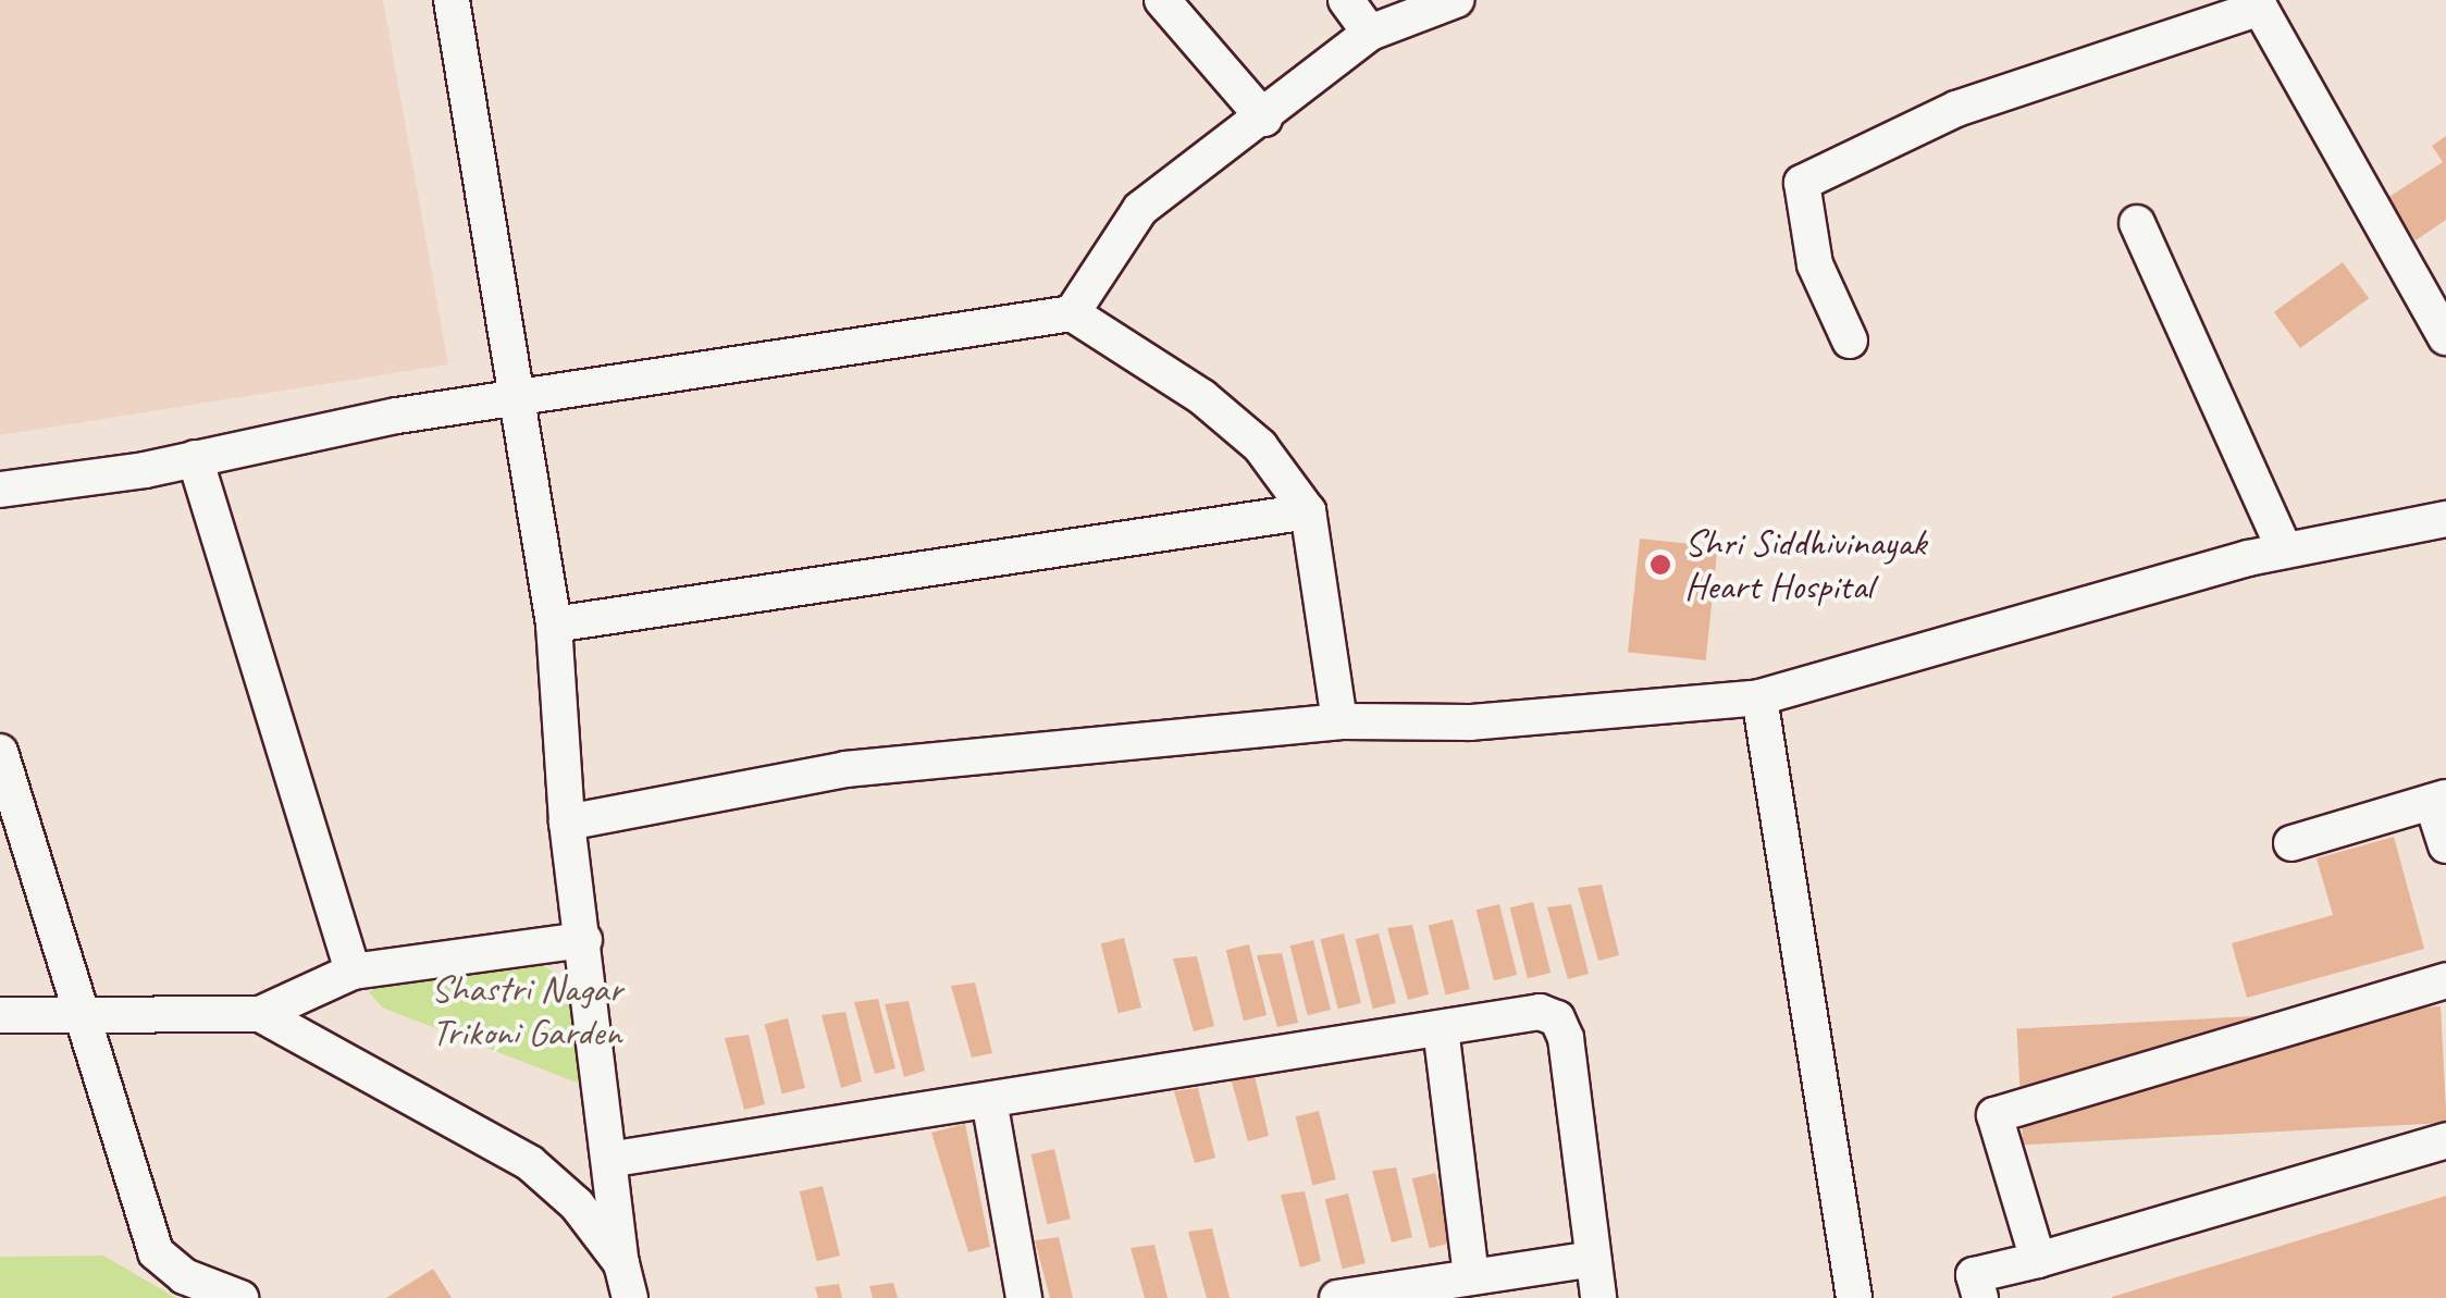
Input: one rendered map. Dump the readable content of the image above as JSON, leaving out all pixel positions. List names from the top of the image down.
{
  "parks": ["Shastri Nagar Trikoni Garden"],
  "places": ["Shri Siddhivinayak Heart Hospital"]
}
